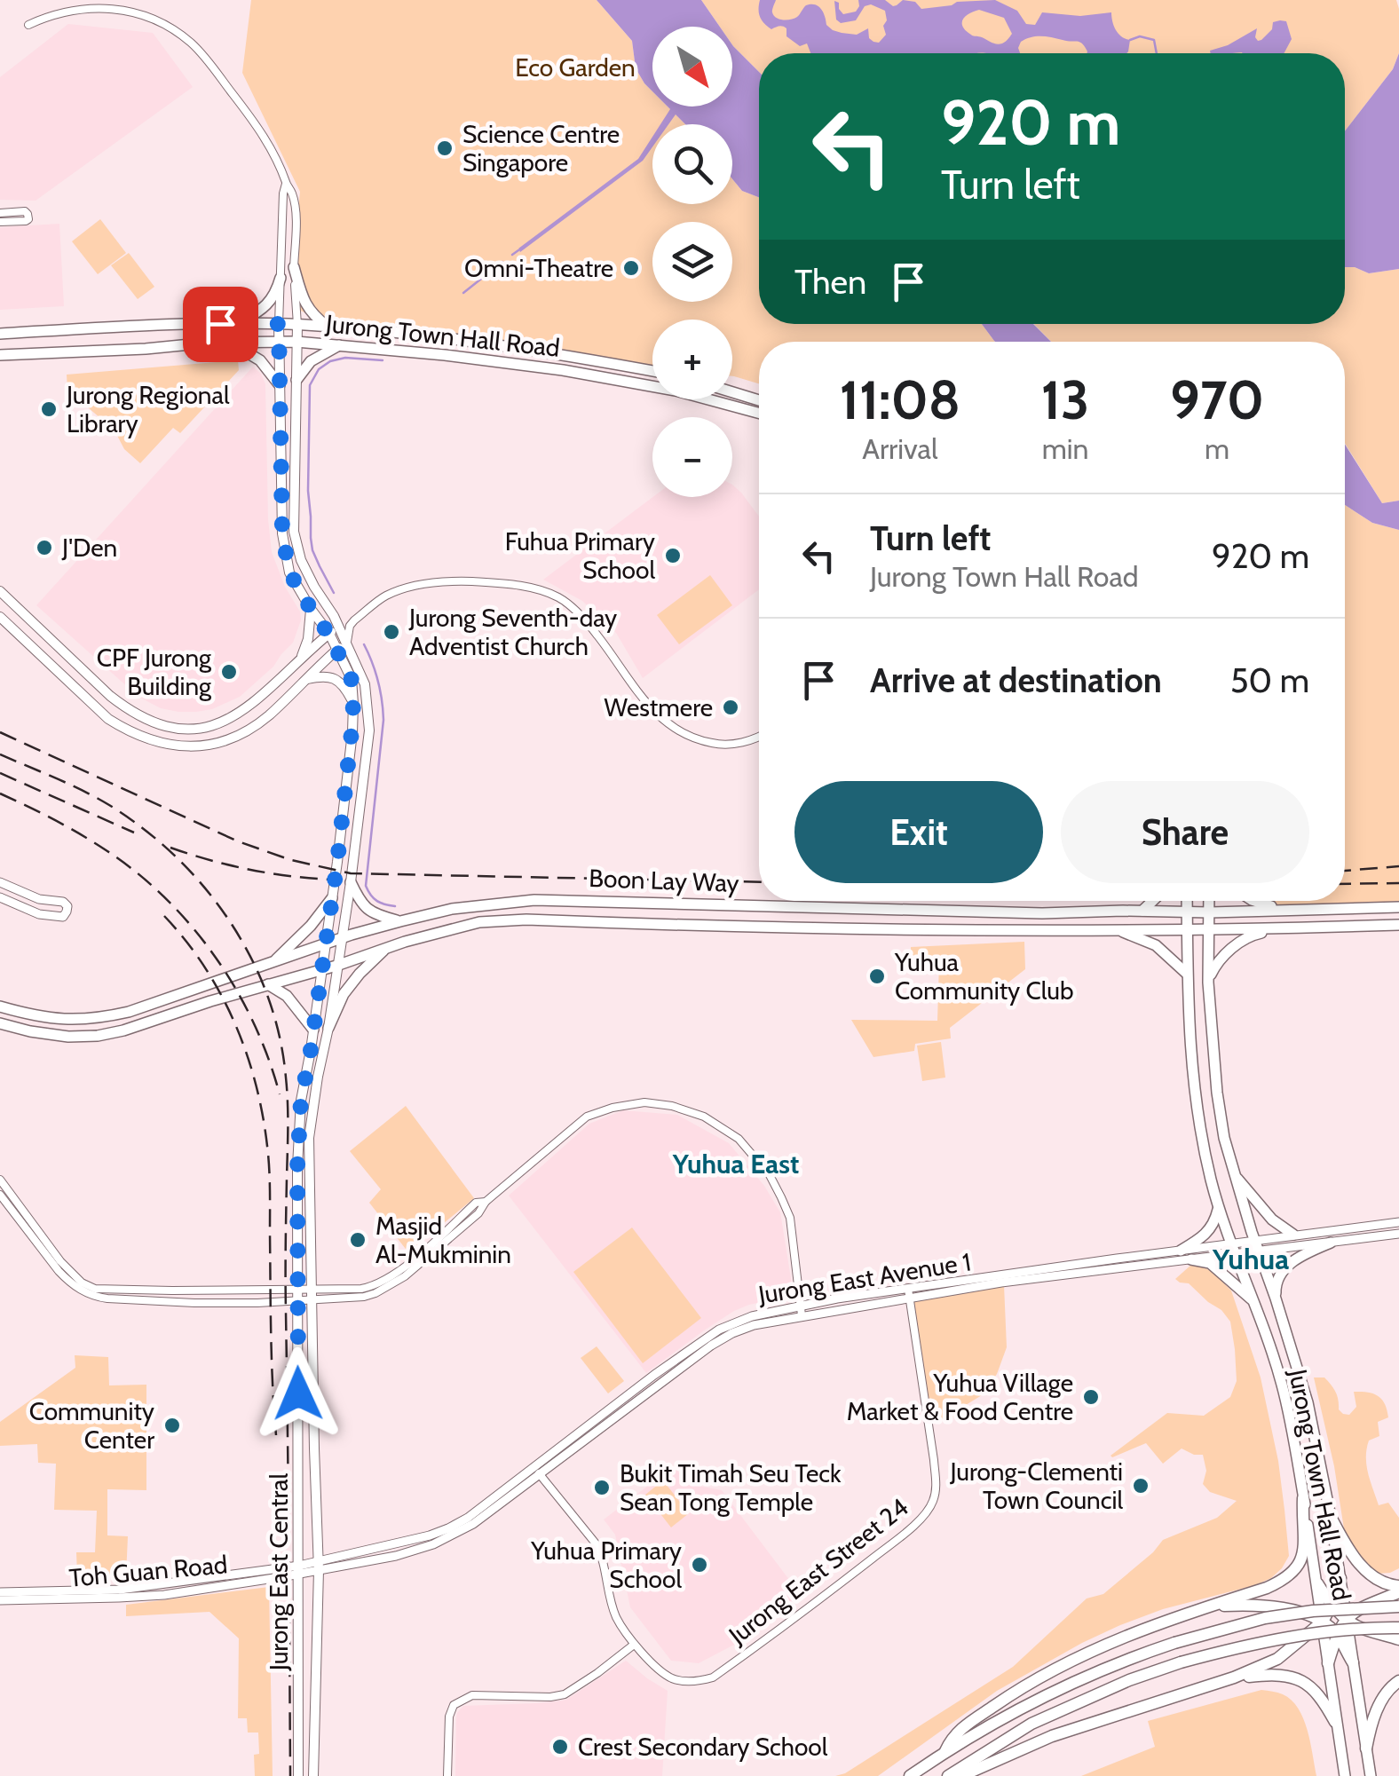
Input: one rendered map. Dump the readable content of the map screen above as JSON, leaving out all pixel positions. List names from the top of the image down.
{
  "streets": {
    "main road": ["Jurong Town Hall Road", "Boon Lay Way", "Jurong East Central"],
    "street": ["Jurong East Avenue 1", "Toh Guan Road", "Jurong East Street 24"]
  },
  "crossings": [
    ["Jurong Town Hall Road", "Boon Lay Way"],
    ["Jurong Town Hall Road", "Jurong East Avenue 1"],
    ["Jurong Town Hall Road", "Jurong East Central"],
    ["Boon Lay Way", "Jurong East Central"],
    ["Jurong East Avenue 1", "Toh Guan Road"],
    ["Jurong East Avenue 1", "Jurong East Street 24"],
    ["Jurong East Avenue 1", "Jurong East Central"],
    ["Toh Guan Road", "Jurong East Central"]
  ],
  "districts": ["Yuhua East", "Yuhua"],
  "parks": ["Eco Garden"],
  "places": [
    "Science Centre Singapore",
    "Omni-Theatre",
    "Jurong Regional Library",
    "J'Den",
    "Fuhua Primary School",
    "Jurong Seventh-day Adventist Church",
    "CPF Jurong Building",
    "Westmere",
    "Yuhua Community Club",
    "Masjid Al-Mukminin",
    "Yuhua Village Market & Food Centre",
    "Community Center",
    "Jurong-Clementi Town Council",
    "Bukit Timah Seu Teck Sean Tong Temple",
    "Yuhua Primary School",
    "Crest Secondary School"
  ],
  "north": "bottom right",
  "page": {
    "map_buttons": ["+", "−"],
    "turn": ["920 m", "Turn left"],
    "then": "Then",
    "eta": [
      "11:08",
      "Arrival",
      "13",
      "min",
      "970",
      "m"
    ],
    "list": [
      {
        "name": "Turn left",
        "note": "Jurong Town Hall Road",
        "value": "920 m"
      },
      {
        "name": "Arrive at destination",
        "value": "50 m"
      }
    ],
    "buttons": ["Exit", "Share"]
  }
}
